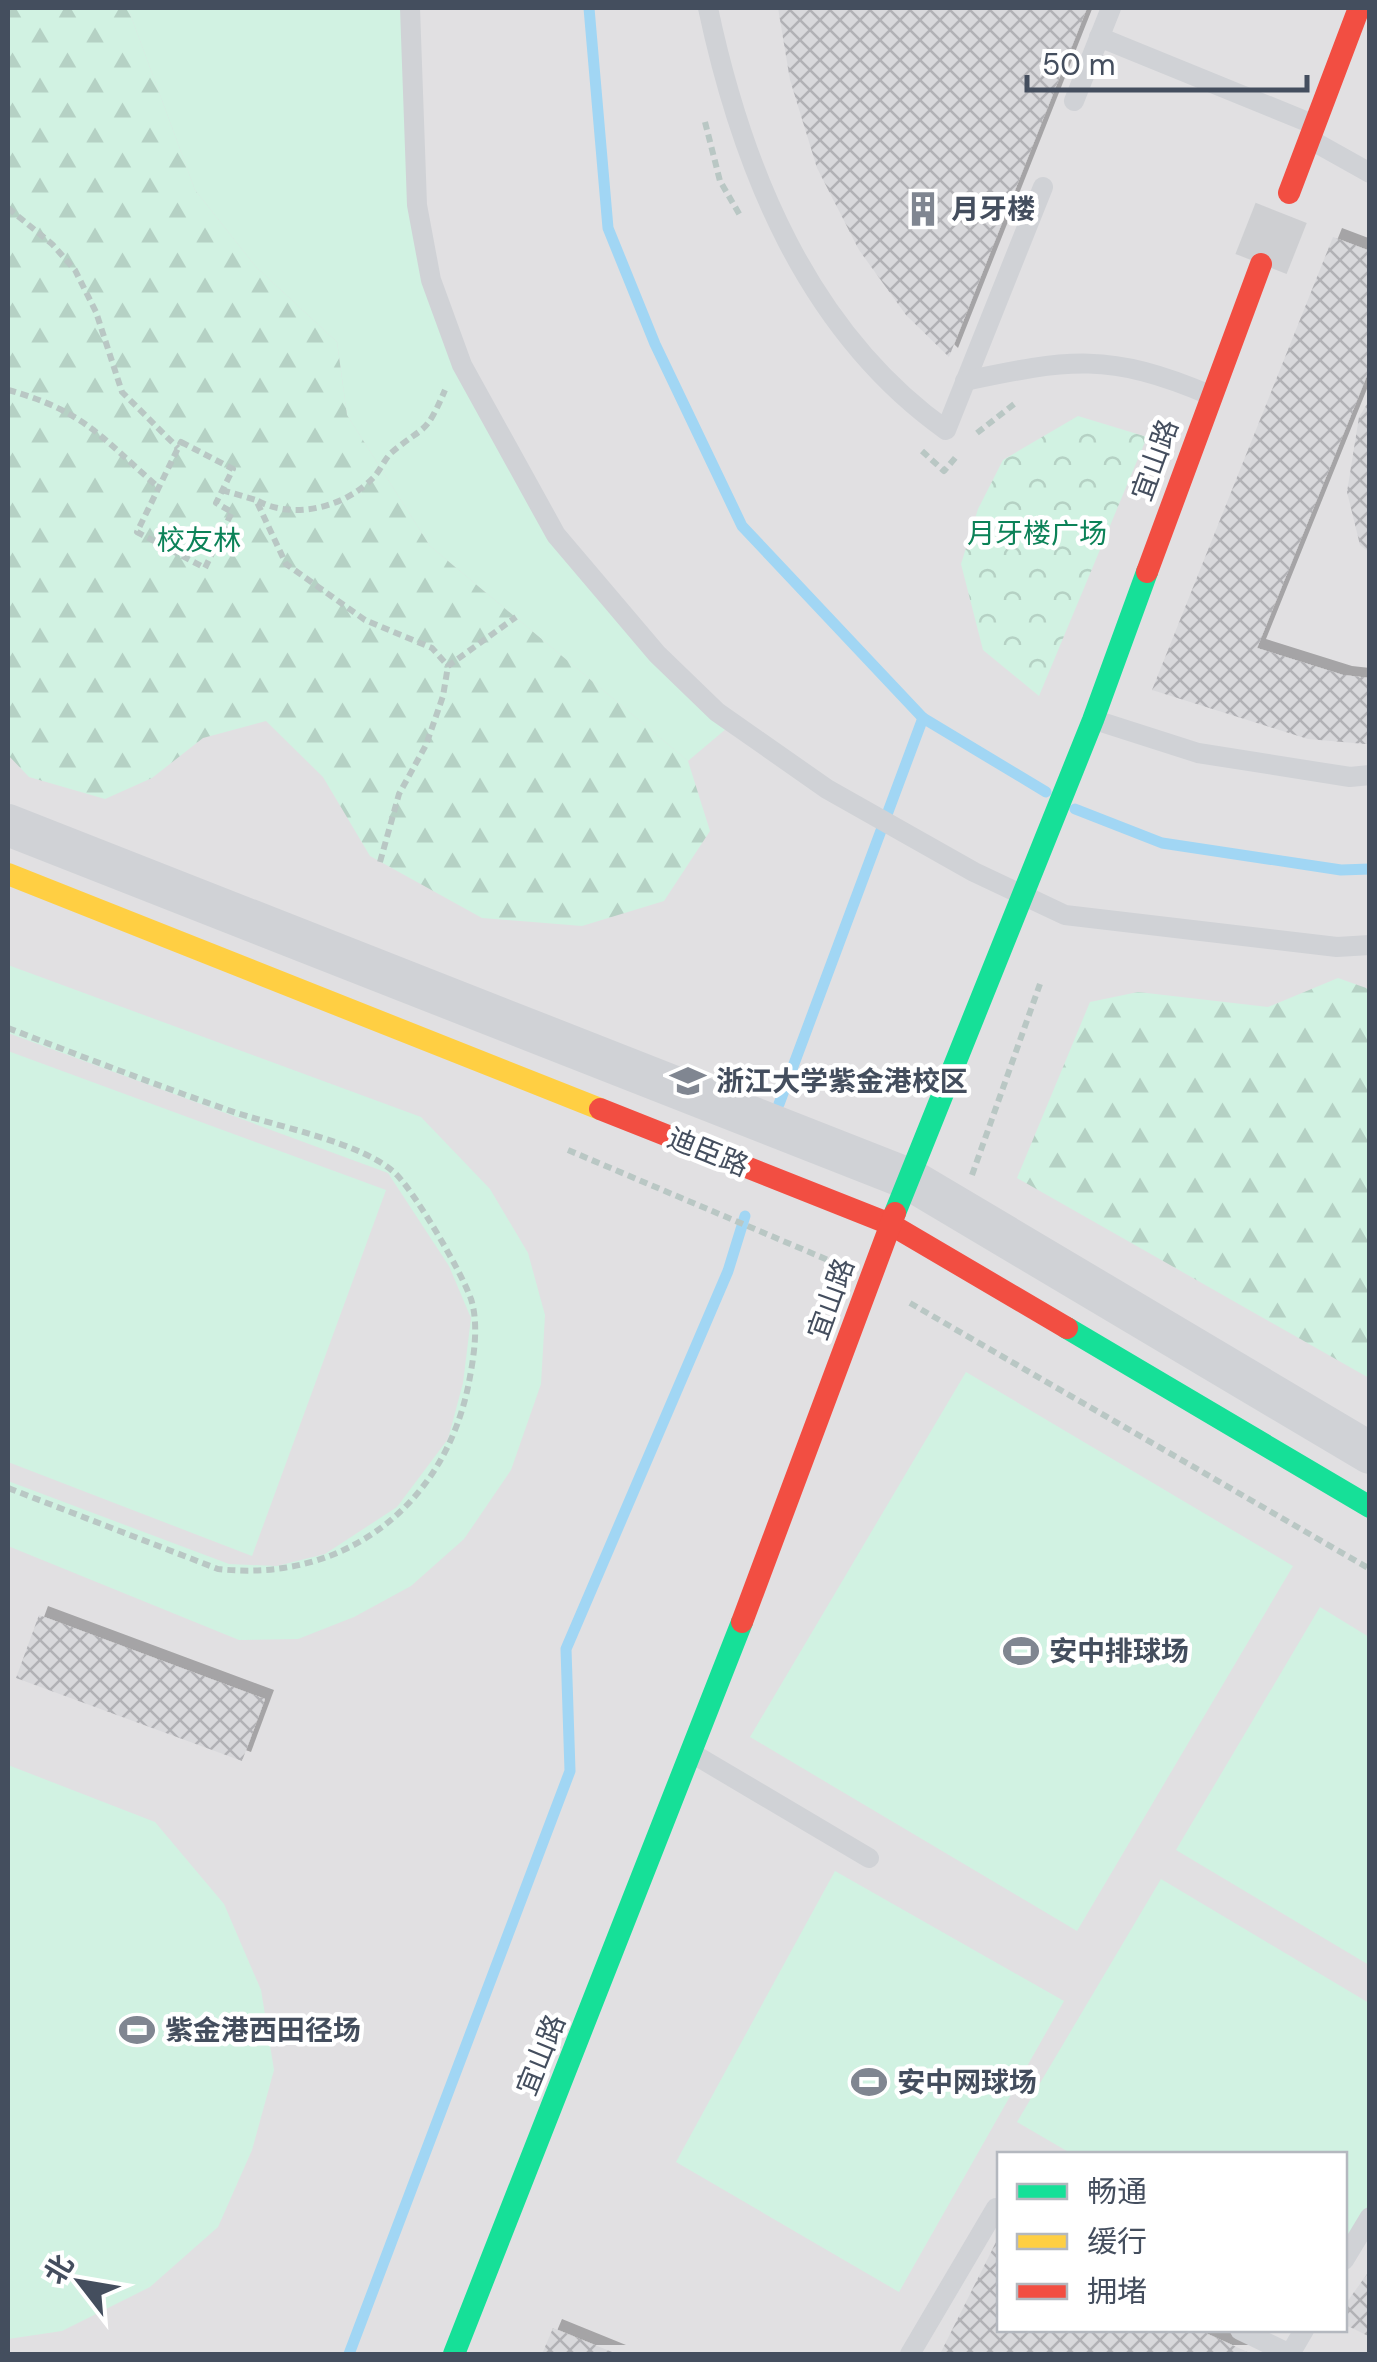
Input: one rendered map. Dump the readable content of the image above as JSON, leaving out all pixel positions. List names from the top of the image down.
{
  "streets": {
    "street": ["宜山路", "迪臣路"]
  },
  "crossings": [
    ["宜山路", "迪臣路"]
  ],
  "parks": ["月牙楼广场", "校友林"],
  "places": {
    "building": ["月牙楼"],
    "school or university": ["浙江大学紫金港校区"],
    "sports": ["安中排球场", "紫金港西田径场", "安中网球场"]
  },
  "legend": ["畅通", "缓行", "拥堵"],
  "scale_bar": "50 m",
  "north": "top left"
}
